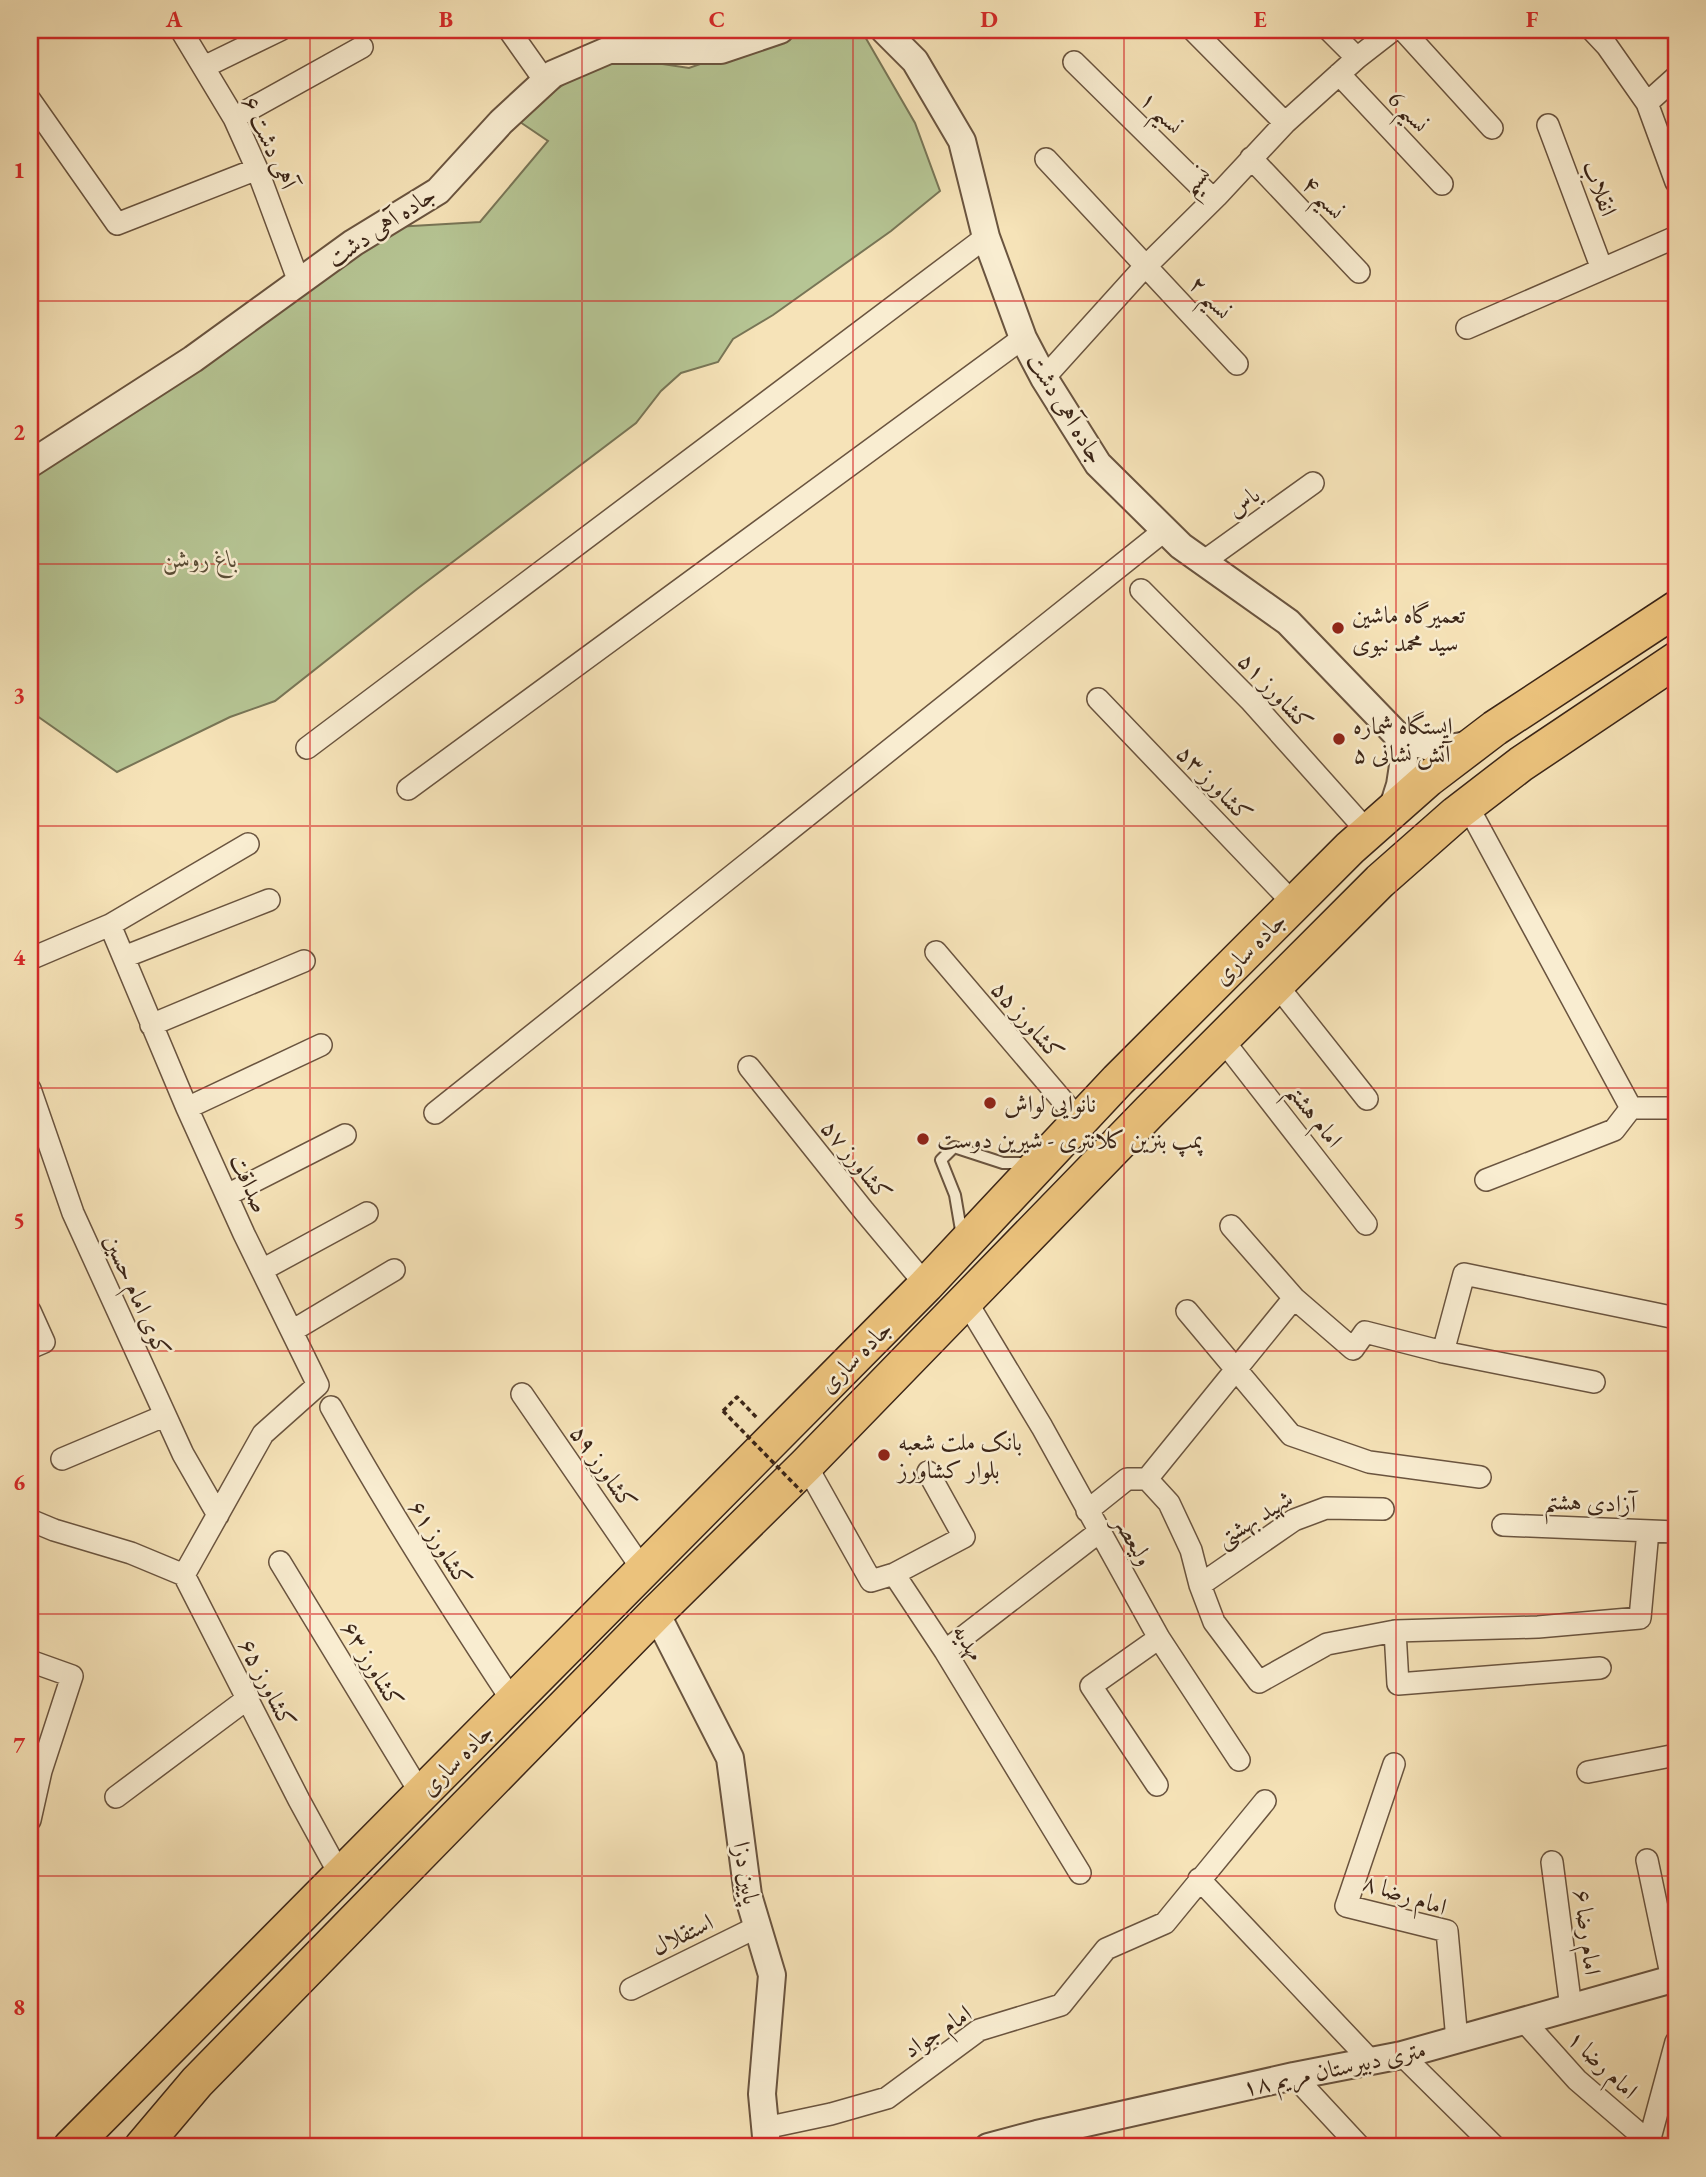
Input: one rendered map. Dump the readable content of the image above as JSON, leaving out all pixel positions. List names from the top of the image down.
{
  "streets": {
    "highway": ["جاده ساری"],
    "street": [
      "نسیم 6",
      "نسیم ۱",
      "آهی دشت ۶",
      "نسیم",
      "انقلاب",
      "نسیم ۴",
      "جاده آهی دشت",
      "نسیم ۲",
      "یاس",
      "کشاورز ۵۱",
      "کشاورز ۵۳",
      "کشاورز ۵۵",
      "امام هشتم",
      "کشاورز ۵۷",
      "صداقت",
      "کوی امام حسین",
      "کشاورز ۵۹",
      "آزادی هشتم",
      "شهید بهشتی",
      "ولیعصر",
      "کشاورز ۶۱",
      "مهدیه",
      "کشاورز ۶۳",
      "کشاورز ۶۵",
      "پایین دزا",
      "امام رضا ۸",
      "امام رضا ۶",
      "استقلال",
      "امام جواد",
      "امام رضا ۱",
      "۱۸ متری دبیرستان مریم"
    ]
  },
  "crossings": [
    ["نسیم 6", "نسیم"],
    ["نسیم ۱", "نسیم"],
    ["آهی دشت ۶", "جاده آهی دشت"],
    ["نسیم", "نسیم ۴"],
    ["نسیم", "جاده آهی دشت"],
    ["نسیم", "نسیم ۲"],
    ["جاده آهی دشت", "یاس"],
    ["کشاورز ۵۱", "جاده ساری"],
    ["کشاورز ۵۳", "جاده ساری"],
    ["جاده ساری", "کشاورز ۵۵"],
    ["جاده ساری", "امام هشتم"],
    ["جاده ساری", "کشاورز ۵۷"],
    ["جاده ساری", "کشاورز ۵۹"],
    ["جاده ساری", "ولیعصر"],
    ["جاده ساری", "کشاورز ۶۱"],
    ["جاده ساری", "کشاورز ۶۳"],
    ["جاده ساری", "کشاورز ۶۵"],
    ["جاده ساری", "پایین دزا"],
    ["صداقت", "کوی امام حسین"],
    ["پایین دزا", "استقلال"],
    ["پایین دزا", "امام جواد"],
    ["امام رضا ۸", "۱۸ متری دبیرستان مریم"],
    ["امام رضا ۶", "۱۸ متری دبیرستان مریم"],
    ["امام رضا ۱", "۱۸ متری دبیرستان مریم"]
  ],
  "parks": ["باغ روشن"],
  "places": [
    "تعمیرگاه ماشین سید محمد نبوی",
    "ایستگاه شماره ۵ آتش نشانی",
    "نانوایی لواش",
    "پمپ بنزین کلانتری - شیرین دوست",
    "بانک ملت شعبه بلوار کشاورز"
  ],
  "grid": {
    "columns": [
      "A",
      "B",
      "C",
      "D",
      "E",
      "F"
    ],
    "rows": [
      "1",
      "2",
      "3",
      "4",
      "5",
      "6",
      "7",
      "8"
    ]
  }
}
